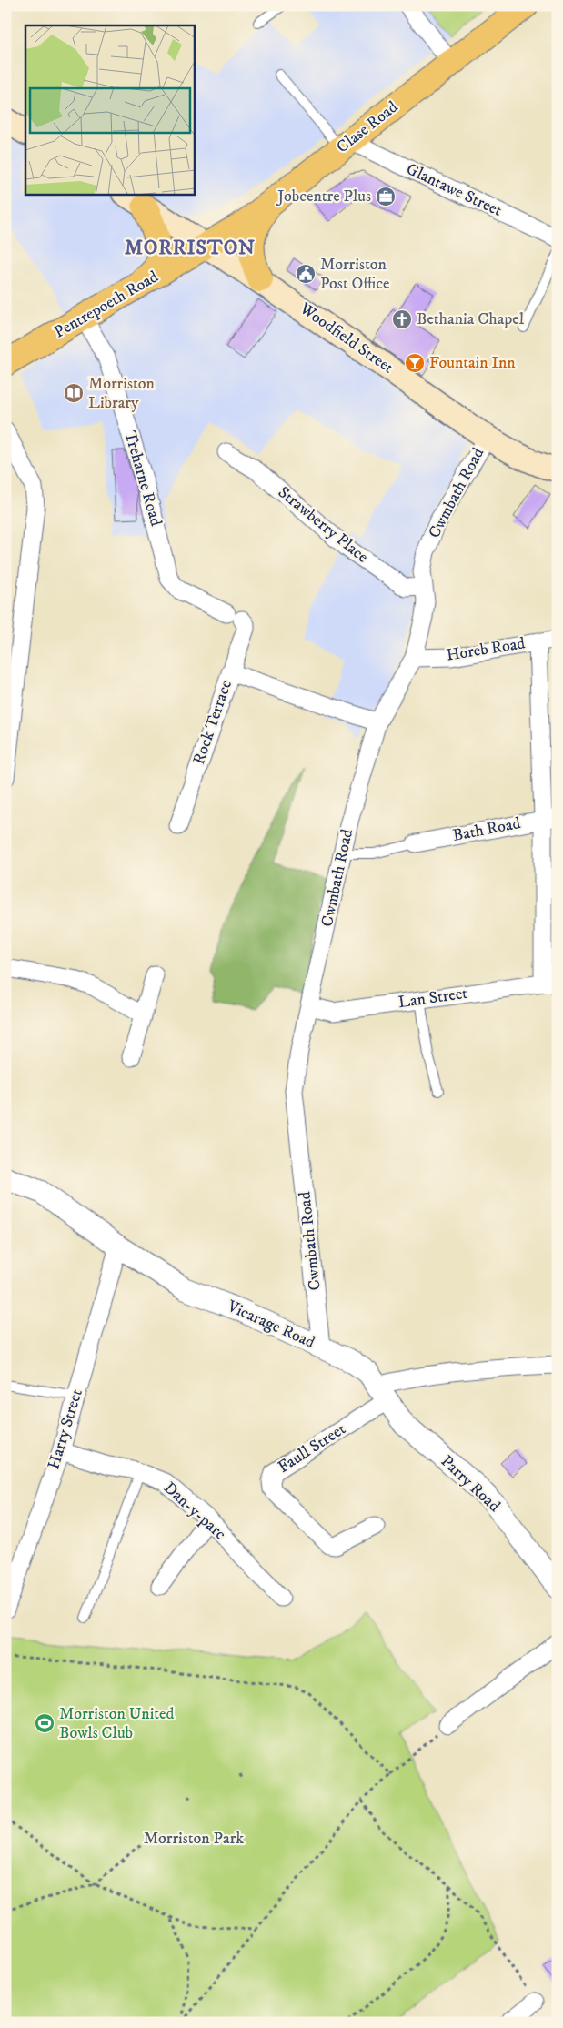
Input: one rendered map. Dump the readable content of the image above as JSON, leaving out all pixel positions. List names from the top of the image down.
{
  "streets": {
    "main road": ["Clase Road", "Pentrepoeth Road", "Woodfield Street"],
    "street": [
      "Glantawe Street",
      "Treharne Road",
      "Cwmbath Road",
      "Strawberry Place",
      "Horeb Road",
      "Rock Terrace",
      "Bath Road",
      "Lan Street",
      "Vicarage Road",
      "Harry Street",
      "Faull Street",
      "Parry Road",
      "Dan-y-parc"
    ]
  },
  "crossings": [
    ["Clase Road", "Glantawe Street"],
    ["Clase Road", "Pentrepoeth Road"],
    ["Clase Road", "Woodfield Street"],
    ["Pentrepoeth Road", "Woodfield Street"],
    ["Pentrepoeth Road", "Treharne Road"],
    ["Woodfield Street", "Cwmbath Road"],
    ["Treharne Road", "Rock Terrace"],
    ["Cwmbath Road", "Strawberry Place"],
    ["Cwmbath Road", "Horeb Road"],
    ["Cwmbath Road", "Lan Street"],
    ["Cwmbath Road", "Vicarage Road"],
    ["Vicarage Road", "Harry Street"],
    ["Vicarage Road", "Faull Street"],
    ["Vicarage Road", "Parry Road"],
    ["Harry Street", "Dan-y-parc"],
    ["Faull Street", "Parry Road"]
  ],
  "districts": ["MORRISTON"],
  "parks": ["Morriston Park"],
  "places": {
    "office": ["Jobcentre Plus"],
    "public building": ["Morriston Post Office"],
    "church": ["Bethania Chapel"],
    "bar": ["Fountain Inn"],
    "library": ["Morriston Library"],
    "sports": ["Morriston United Bowls Club"]
  }
}
